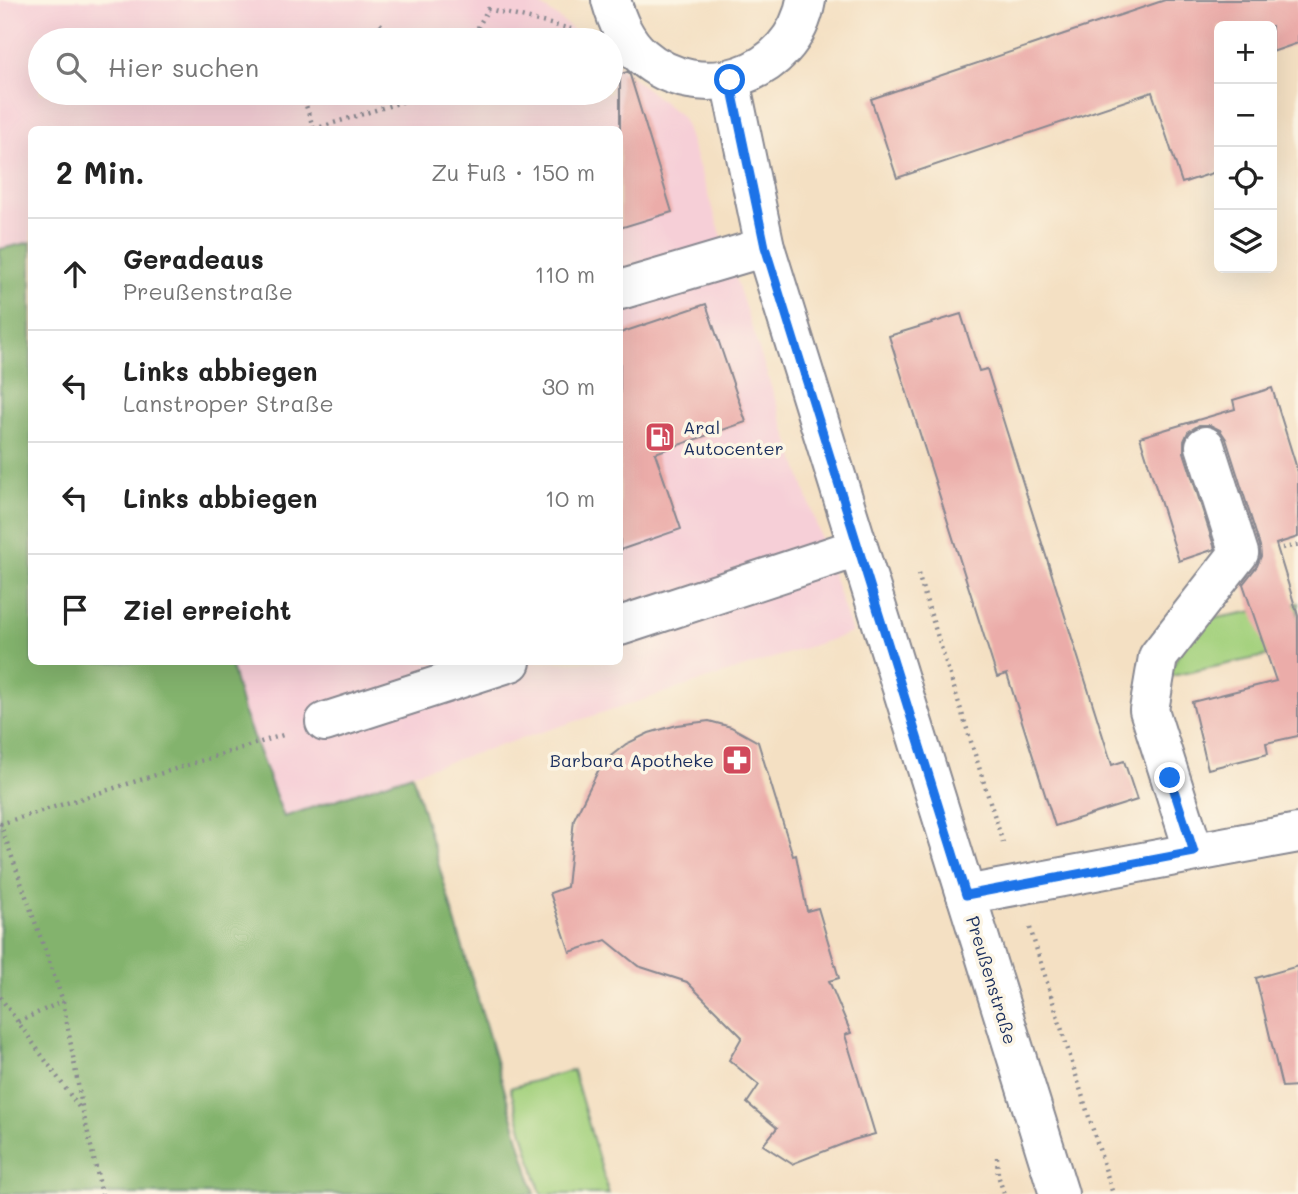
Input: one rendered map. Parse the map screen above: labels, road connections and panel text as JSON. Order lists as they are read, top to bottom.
{
  "streets": {
    "street": ["Preußenstraße"]
  },
  "places": {
    "fuel station": ["Aral Autocenter"],
    "pharmacy": ["Barbara Apotheke"]
  },
  "page": {
    "map_buttons": ["+", "−"],
    "search": "Hier suchen",
    "heading": ["2 Min.", "Zu Fuß · 150 m"],
    "list": [
      ["Geradeaus", "Preußenstraße", "110 m"],
      ["Links abbiegen", "Lanstroper Straße", "30 m"],
      ["Links abbiegen", "10 m"],
      "Ziel erreicht"
    ]
  }
}
